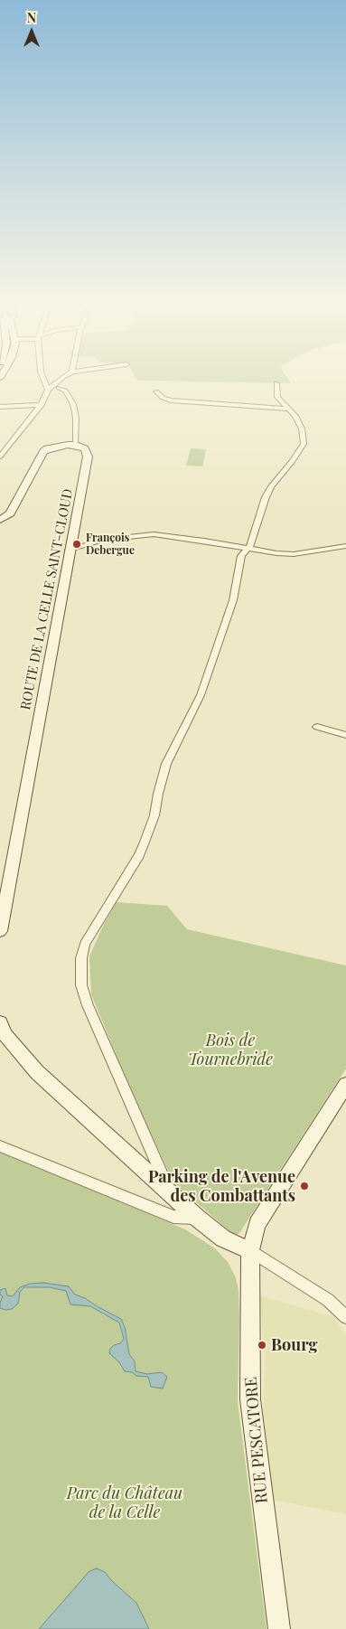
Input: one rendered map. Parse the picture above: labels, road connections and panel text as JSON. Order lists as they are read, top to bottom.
{
  "streets": {
    "street": ["ROUTE DE LA CELLE SAINT-CLOUD", "RUE PESCATORE"]
  },
  "parks": ["Bois de Tournebride", "Parc du Château de la Celle"],
  "places": ["François Debergue", "Parking de l'Avenue des Combattants", "Bourg"],
  "north": "top"
}
